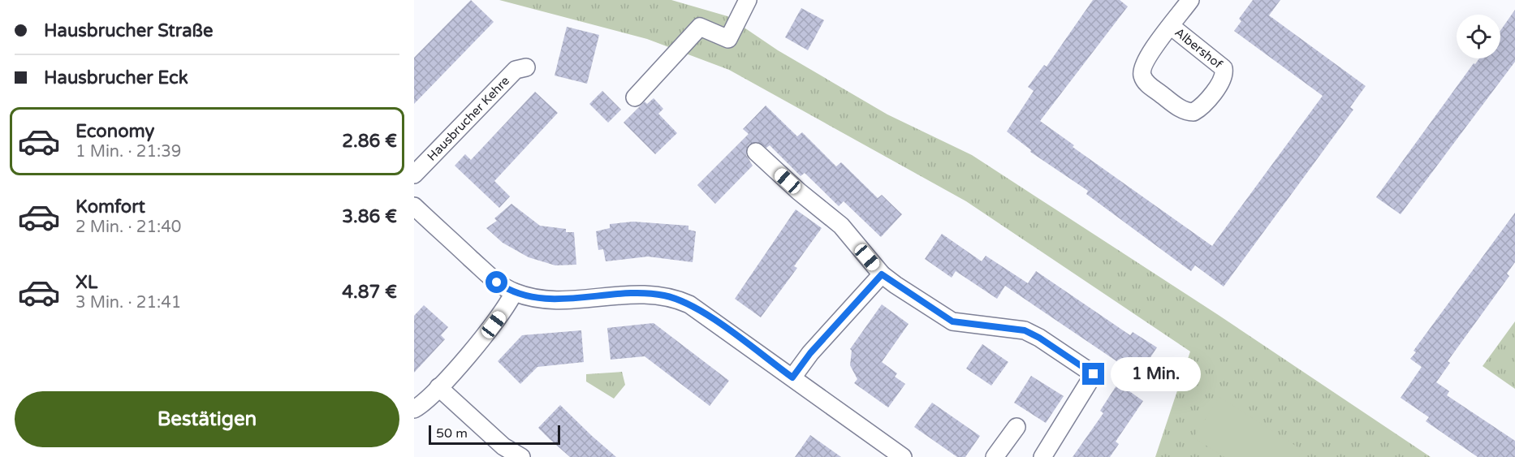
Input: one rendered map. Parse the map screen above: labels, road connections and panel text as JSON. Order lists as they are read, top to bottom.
{
  "streets": {
    "street": ["Albershof", "Hausbrucher Kehre"]
  },
  "scale_bar": "50 m",
  "page": {
    "banner": ["Hausbrucher Straße", "Hausbrucher Eck"],
    "list": [
      {
        "name": "Economy",
        "note": "1 Min. · 21:39",
        "value": "2.86 €"
      },
      {
        "name": "Komfort",
        "note": "2 Min. · 21:40",
        "value": "3.86 €"
      },
      {
        "name": "XL",
        "note": "3 Min. · 21:41",
        "value": "4.87 €"
      }
    ],
    "bubble": "1 Min.",
    "buttons": "Bestätigen",
    "scale": "50 m"
  }
}
